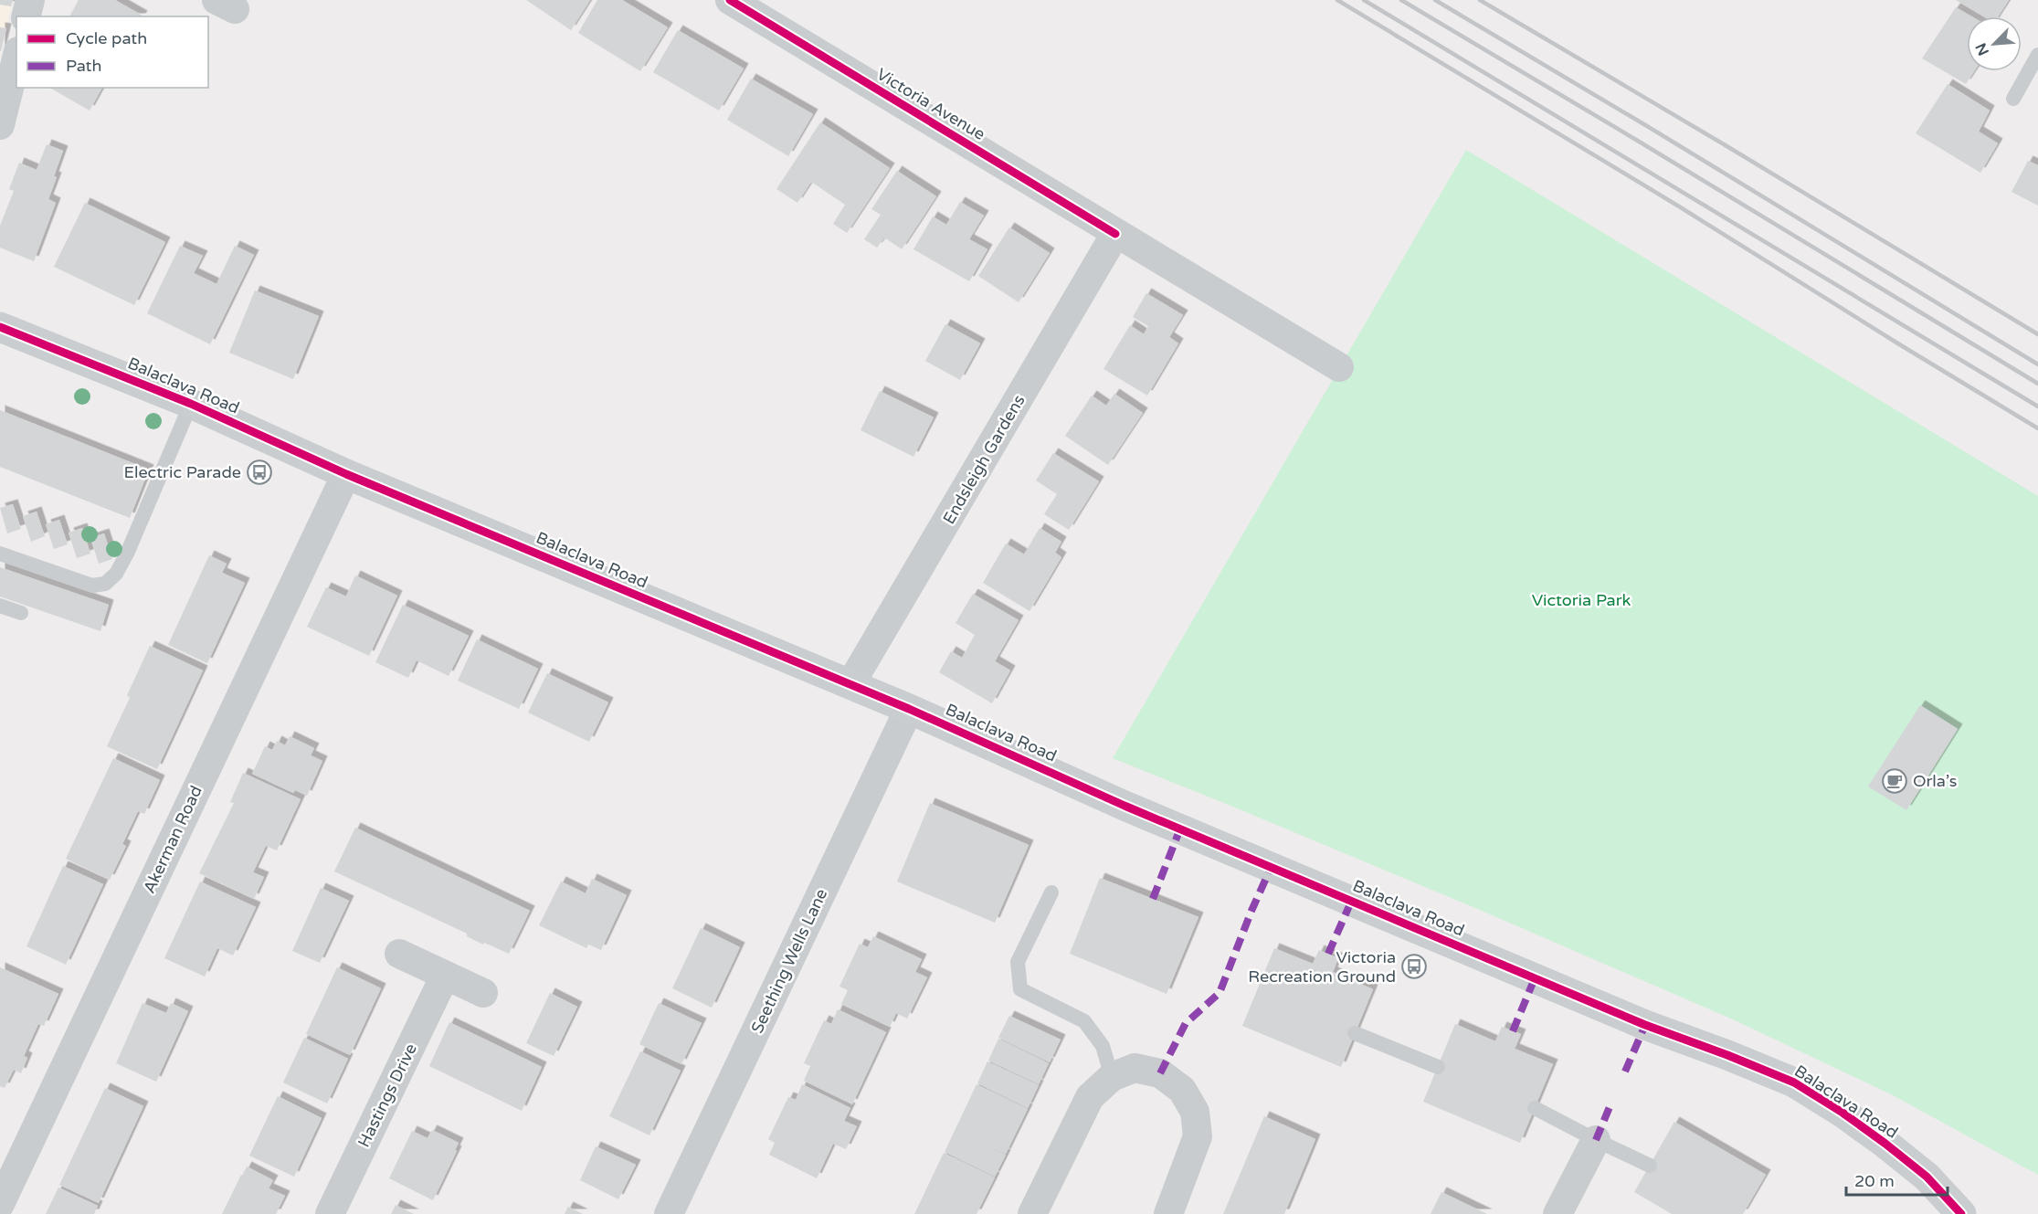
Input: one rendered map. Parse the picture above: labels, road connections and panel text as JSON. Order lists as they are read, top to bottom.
{
  "streets": {
    "street": [
      "Victoria Avenue",
      "Balaclava Road",
      "Endsleigh Gardens",
      "Akerman Road",
      "Seething Wells Lane",
      "Hastings Drive"
    ]
  },
  "crossings": [
    ["Victoria Avenue", "Endsleigh Gardens"],
    ["Balaclava Road", "Endsleigh Gardens"],
    ["Balaclava Road", "Akerman Road"],
    ["Balaclava Road", "Seething Wells Lane"]
  ],
  "parks": ["Victoria Park"],
  "places": {
    "bus stop": ["Electric Parade", "Victoria Recreation Ground"],
    "cafe": ["Orla’s"]
  },
  "legend": ["Cycle path", "Path"],
  "scale_bar": "20 m",
  "north": "bottom left"
}
